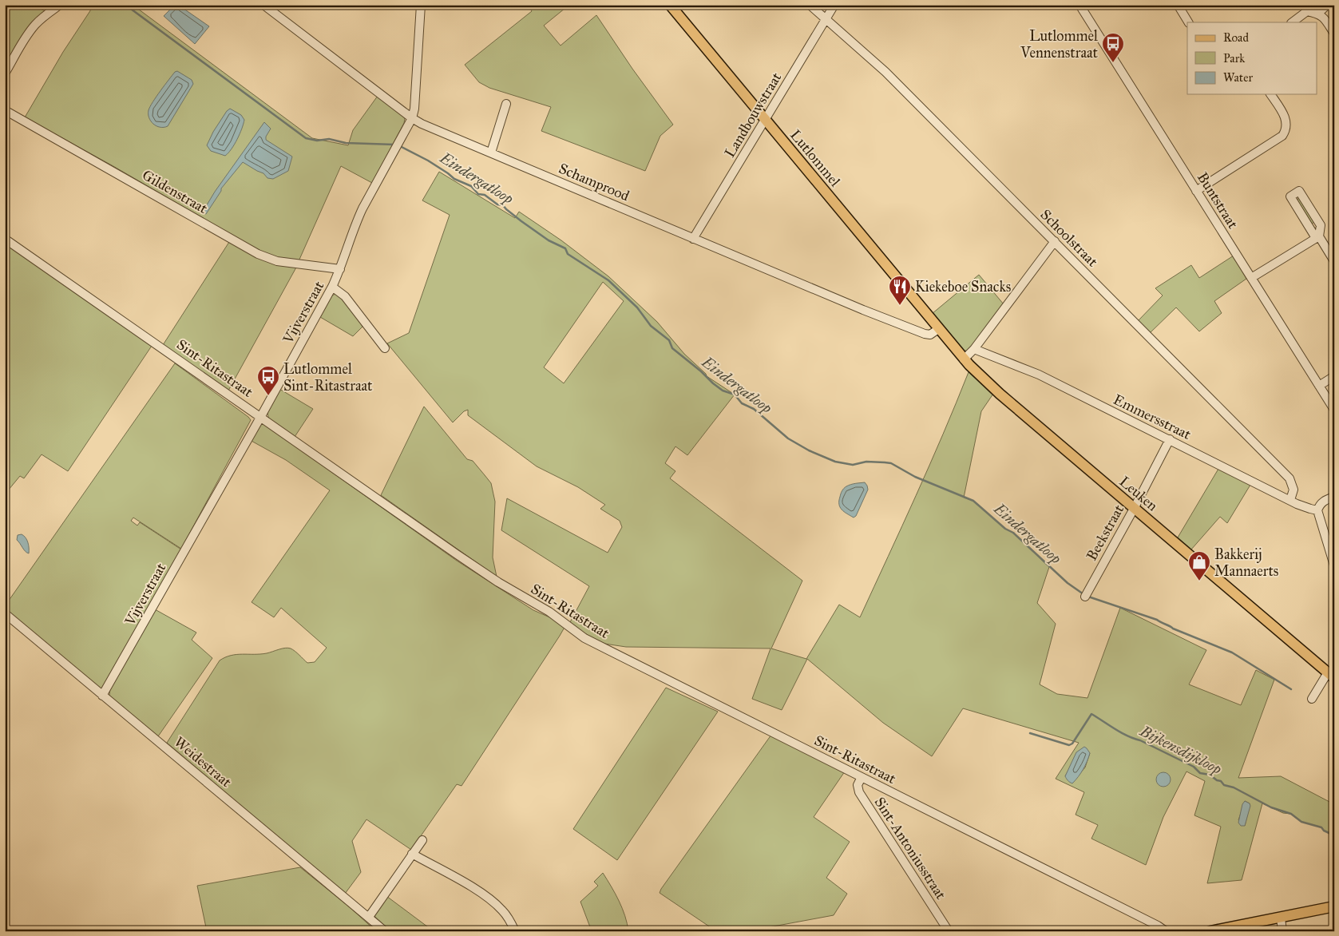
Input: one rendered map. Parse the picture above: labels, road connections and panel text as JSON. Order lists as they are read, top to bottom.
{
  "streets": {
    "main road": ["Lutlommel", "Leuken"],
    "street": [
      "Landbouwstraat",
      "Schamprood",
      "Gildenstraat",
      "Buntstraat",
      "Schoolstraat",
      "Vijverstraat",
      "Sint-Ritastraat",
      "Emmersstraat",
      "Beekstraat",
      "Weidestraat",
      "Sint-Antoniusstraat"
    ]
  },
  "crossings": [
    ["Landbouwstraat", "Lutlommel"],
    ["Landbouwstraat", "Schamprood"],
    ["Landbouwstraat", "Schoolstraat"],
    ["Lutlommel", "Schamprood"],
    ["Lutlommel", "Leuken"],
    ["Schamprood", "Vijverstraat"],
    ["Schamprood", "Leuken"],
    ["Gildenstraat", "Vijverstraat"],
    ["Schoolstraat", "Emmersstraat"],
    ["Vijverstraat", "Sint-Ritastraat"],
    ["Vijverstraat", "Weidestraat"],
    ["Sint-Ritastraat", "Sint-Antoniusstraat"],
    ["Emmersstraat", "Beekstraat"],
    ["Leuken", "Beekstraat"]
  ],
  "water": ["Eindergatloop", "Bijkensdijkloop"],
  "places": {
    "bus stop": ["Lutlommel Vennenstraat", "Lutlommel Sint-Ritastraat"],
    "restaurant": ["Kiekeboe Snacks"],
    "shop": ["Bakkerij Mannaerts"]
  },
  "legend": ["Road", "Park", "Water"]
}
